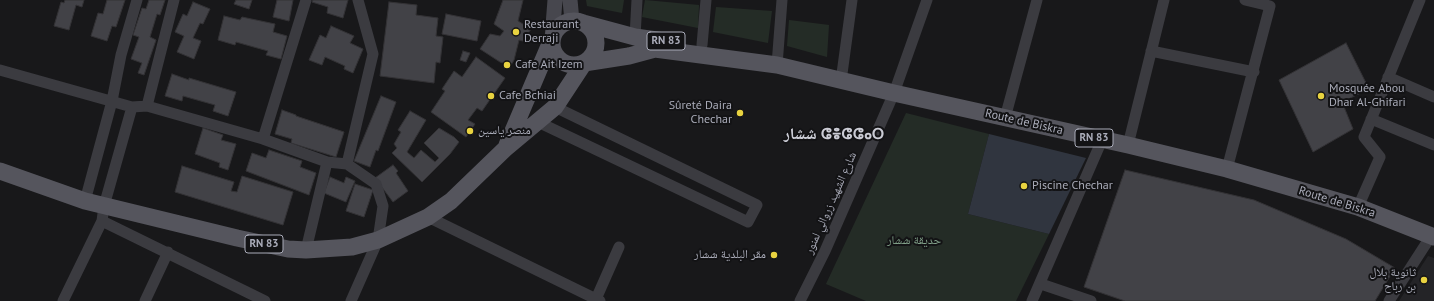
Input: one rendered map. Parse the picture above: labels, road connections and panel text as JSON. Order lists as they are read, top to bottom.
{
  "streets": {
    "main road": ["RN 83", "Route de Biskra"],
    "street": ["شارع الشهيد زروالي لمنور"]
  },
  "crossings": [
    ["RN 83", "Route de Biskra"],
    ["Route de Biskra", "شارع الشهيد زروالي لمنور"]
  ],
  "districts": ["ششار ⵛⴻⵛⵛⴰⵔ"],
  "parks": ["حديقة ششار"],
  "places": [
    "Restaurant Derraji",
    "Cafe Ait Izem",
    "Cafe Bchiai",
    "Mosquée Abou Dhar Al-Ghifari",
    "Sûreté Daira Chechar",
    "منصر ياسين",
    "Piscine Chechar",
    "مقر البلدية ششار",
    "ثانوية بلال بن رباح"
  ]
}
